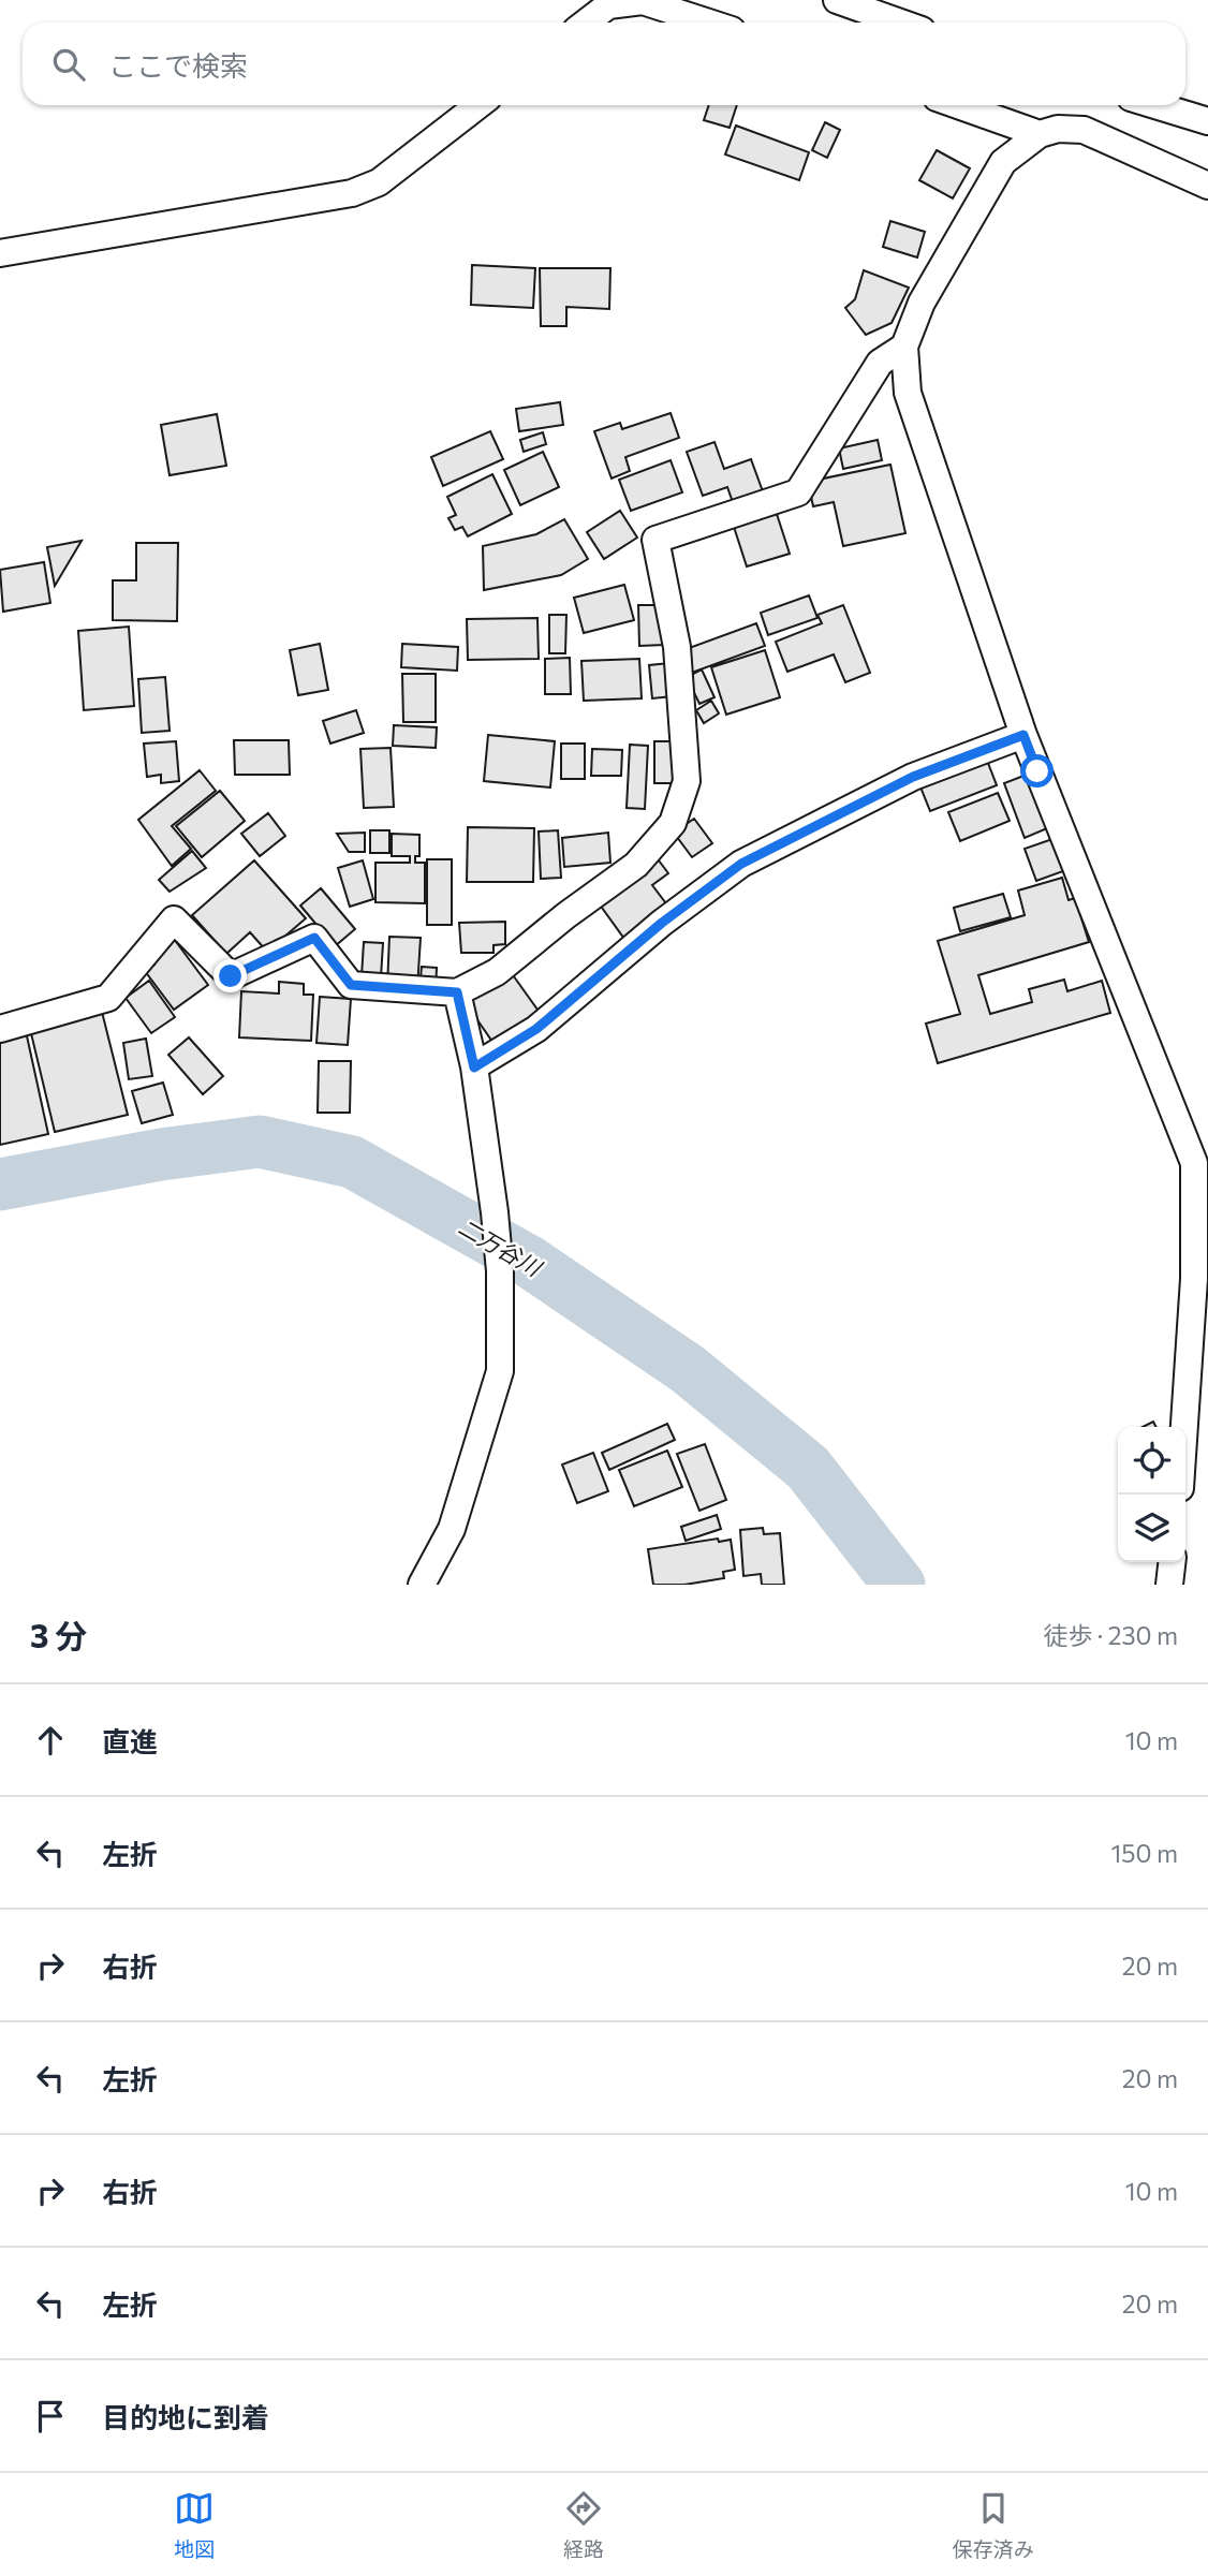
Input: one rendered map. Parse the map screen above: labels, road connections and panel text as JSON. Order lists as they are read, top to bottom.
{
  "water": ["二万谷川"],
  "page": {
    "search": "ここで検索",
    "heading": ["3 分", "徒歩 · 230 m"],
    "list": [
      ["直進", "10 m"],
      ["左折", "150 m"],
      ["右折", "20 m"],
      ["左折", "20 m"],
      ["右折", "10 m"],
      ["左折", "20 m"],
      "目的地に到着"
    ],
    "nav": ["地図", "経路", "保存済み"]
  }
}
